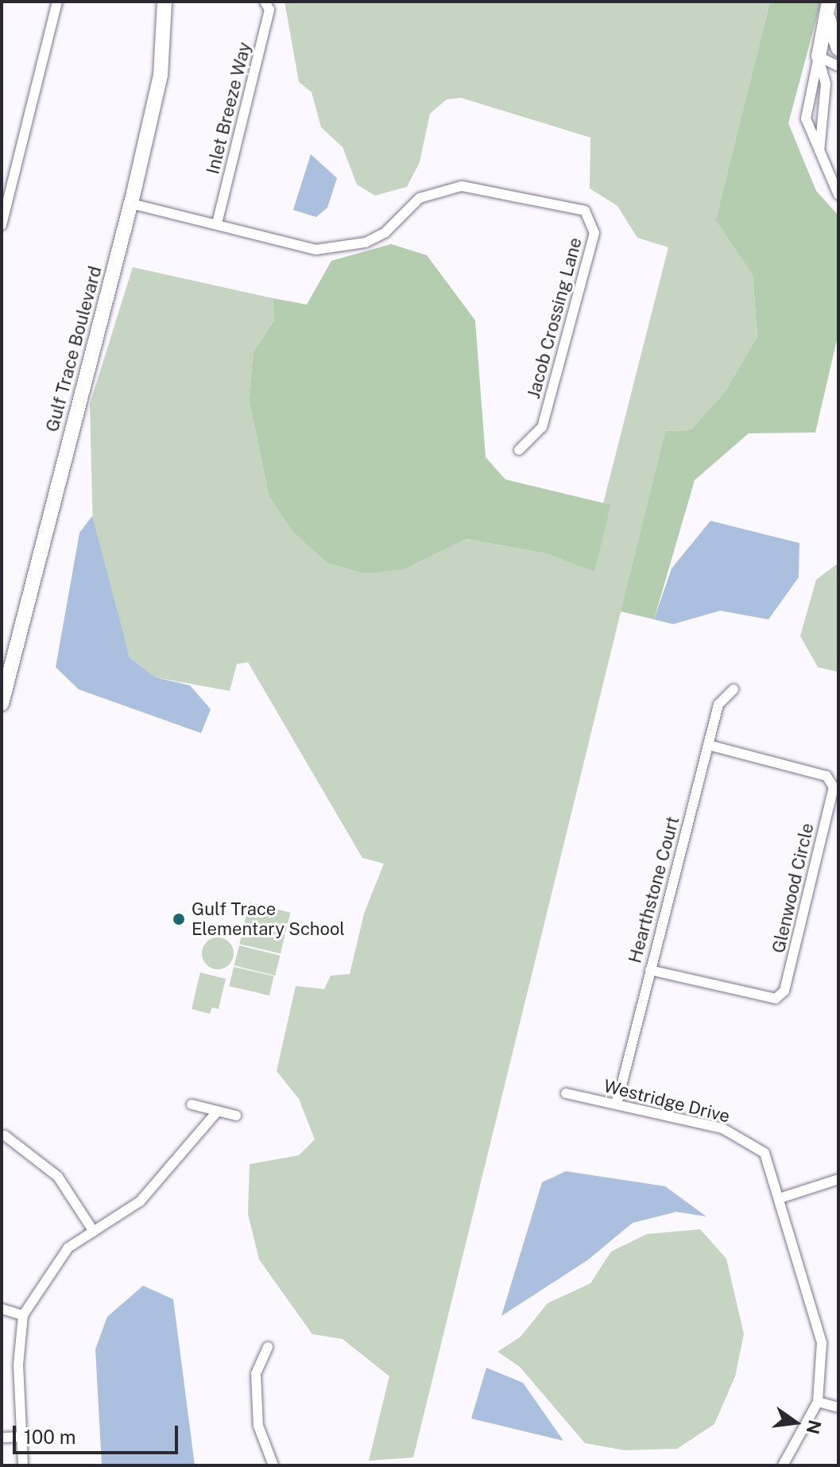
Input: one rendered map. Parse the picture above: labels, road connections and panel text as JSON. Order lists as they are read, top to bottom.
{
  "streets": {
    "street": [
      "Inlet Breeze Way",
      "Jacob Crossing Lane",
      "Gulf Trace Boulevard",
      "Glenwood Circle",
      "Hearthstone Court",
      "Westridge Drive"
    ]
  },
  "crossings": [
    ["Inlet Breeze Way", "Jacob Crossing Lane"],
    ["Jacob Crossing Lane", "Gulf Trace Boulevard"],
    ["Glenwood Circle", "Hearthstone Court"],
    ["Hearthstone Court", "Westridge Drive"]
  ],
  "places": ["Gulf Trace Elementary School"],
  "scale_bar": "100 m",
  "north": "right"
}
